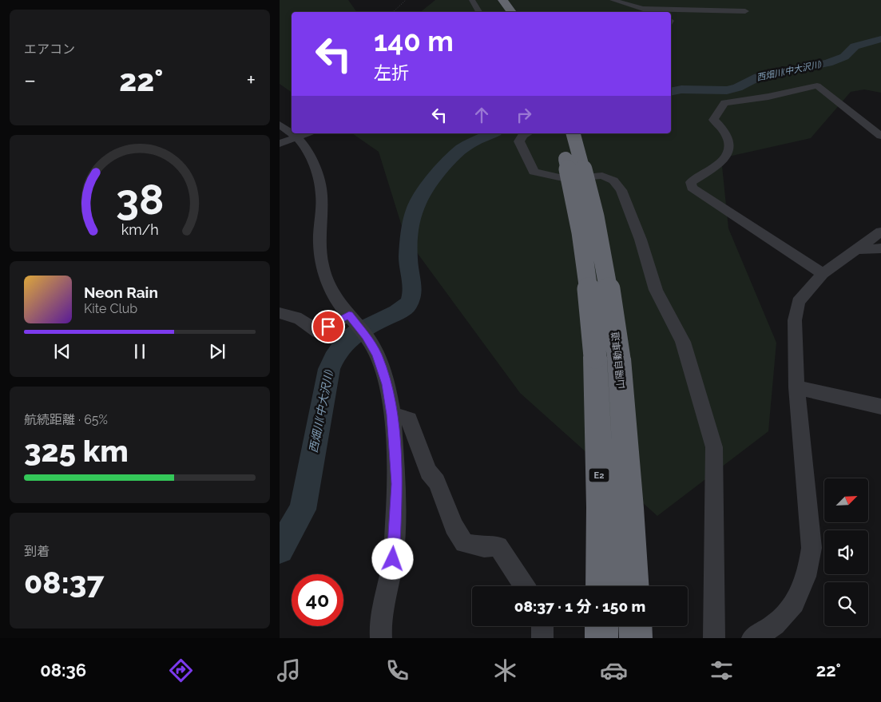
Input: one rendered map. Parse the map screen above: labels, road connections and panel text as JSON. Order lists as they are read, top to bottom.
{
  "streets": {
    "highway": ["山陽自動車道", "E2"]
  },
  "water": ["西畑川(中大沢川)"],
  "north": "top right",
  "page": {
    "tile": [
      "エアコン",
      ["航続距離 · 65%", "325 km"],
      ["到着", "08:37"]
    ],
    "turn": ["140 m", "左折"],
    "heat": ["−", "22°", "+"],
    "song": ["Neon Rain", "Kite Club"],
    "limit": "40",
    "trip": "08:37 · 1 分 · 150 m",
    "tabs": ["08:36", "22°"],
    "gauge": ["38", "km/h"]
  }
}
